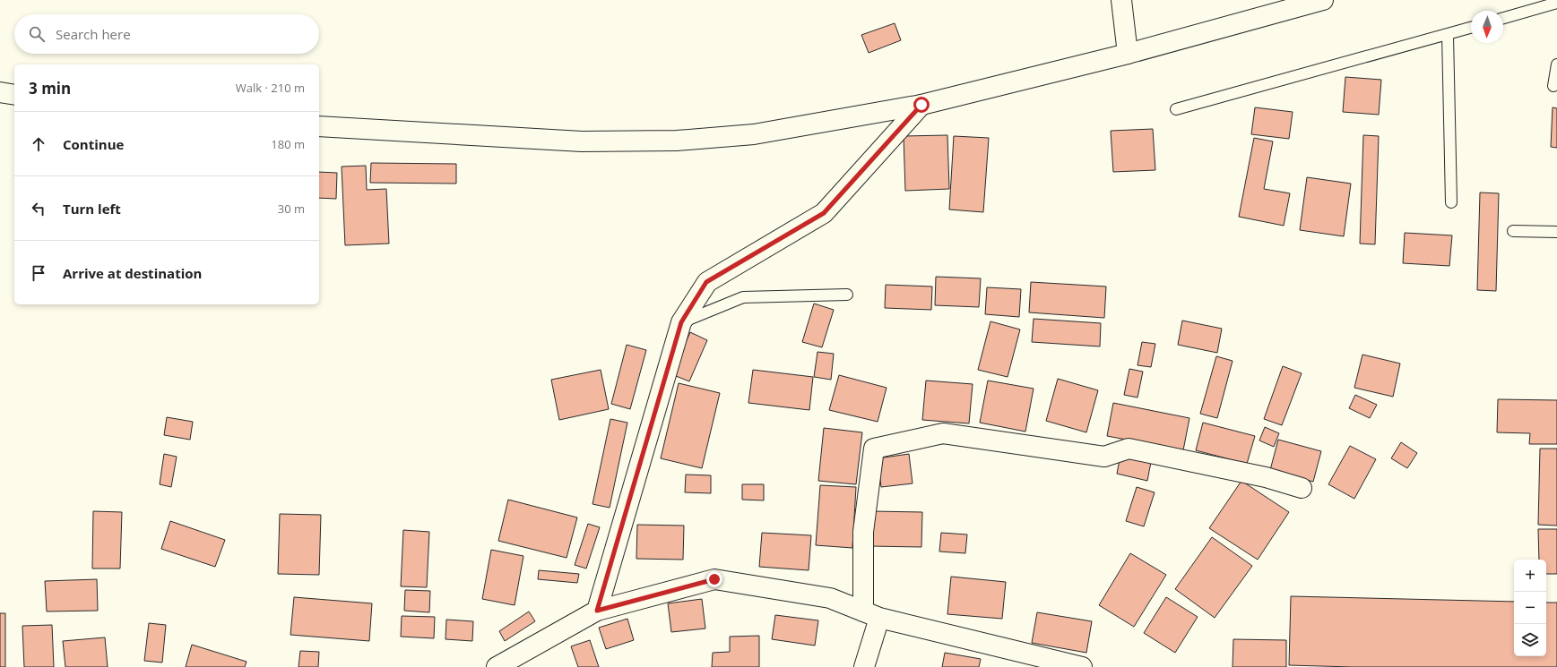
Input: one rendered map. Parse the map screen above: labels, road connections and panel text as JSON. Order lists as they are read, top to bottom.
{
  "north": "bottom",
  "page": {
    "search": "Search here",
    "heading": ["3 min", "Walk · 210 m"],
    "list": [
      ["Continue", "180 m"],
      ["Turn left", "30 m"],
      "Arrive at destination"
    ],
    "map_buttons": ["+", "−"]
  }
}
